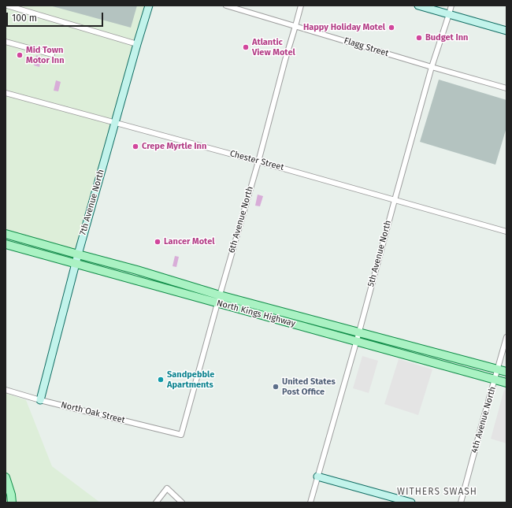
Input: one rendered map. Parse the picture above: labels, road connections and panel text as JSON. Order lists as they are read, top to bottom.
{
  "streets": {
    "main road": ["North Kings Highway"],
    "street": [
      "Flagg Street",
      "Chester Street",
      "7th Avenue North",
      "6th Avenue North",
      "5th Avenue North",
      "North Oak Street",
      "4th Avenue North"
    ]
  },
  "crossings": [
    ["Flagg Street", "6th Avenue North"],
    ["Flagg Street", "5th Avenue North"],
    ["Chester Street", "7th Avenue North"],
    ["Chester Street", "6th Avenue North"],
    ["Chester Street", "5th Avenue North"],
    ["7th Avenue North", "North Kings Highway"],
    ["7th Avenue North", "North Oak Street"],
    ["6th Avenue North", "North Kings Highway"],
    ["6th Avenue North", "North Oak Street"],
    ["5th Avenue North", "North Kings Highway"],
    ["North Kings Highway", "4th Avenue North"]
  ],
  "districts": ["WITHERS SWASH"],
  "places": [
    "Happy Holiday Motel",
    "Budget Inn",
    "Atlantic View Motel",
    "Mid Town Motor Inn",
    "Crepe Myrtle Inn",
    "Lancer Motel",
    "Sandpebble Apartments",
    "United States Post Office"
  ],
  "scale_bar": "100 m"
}
